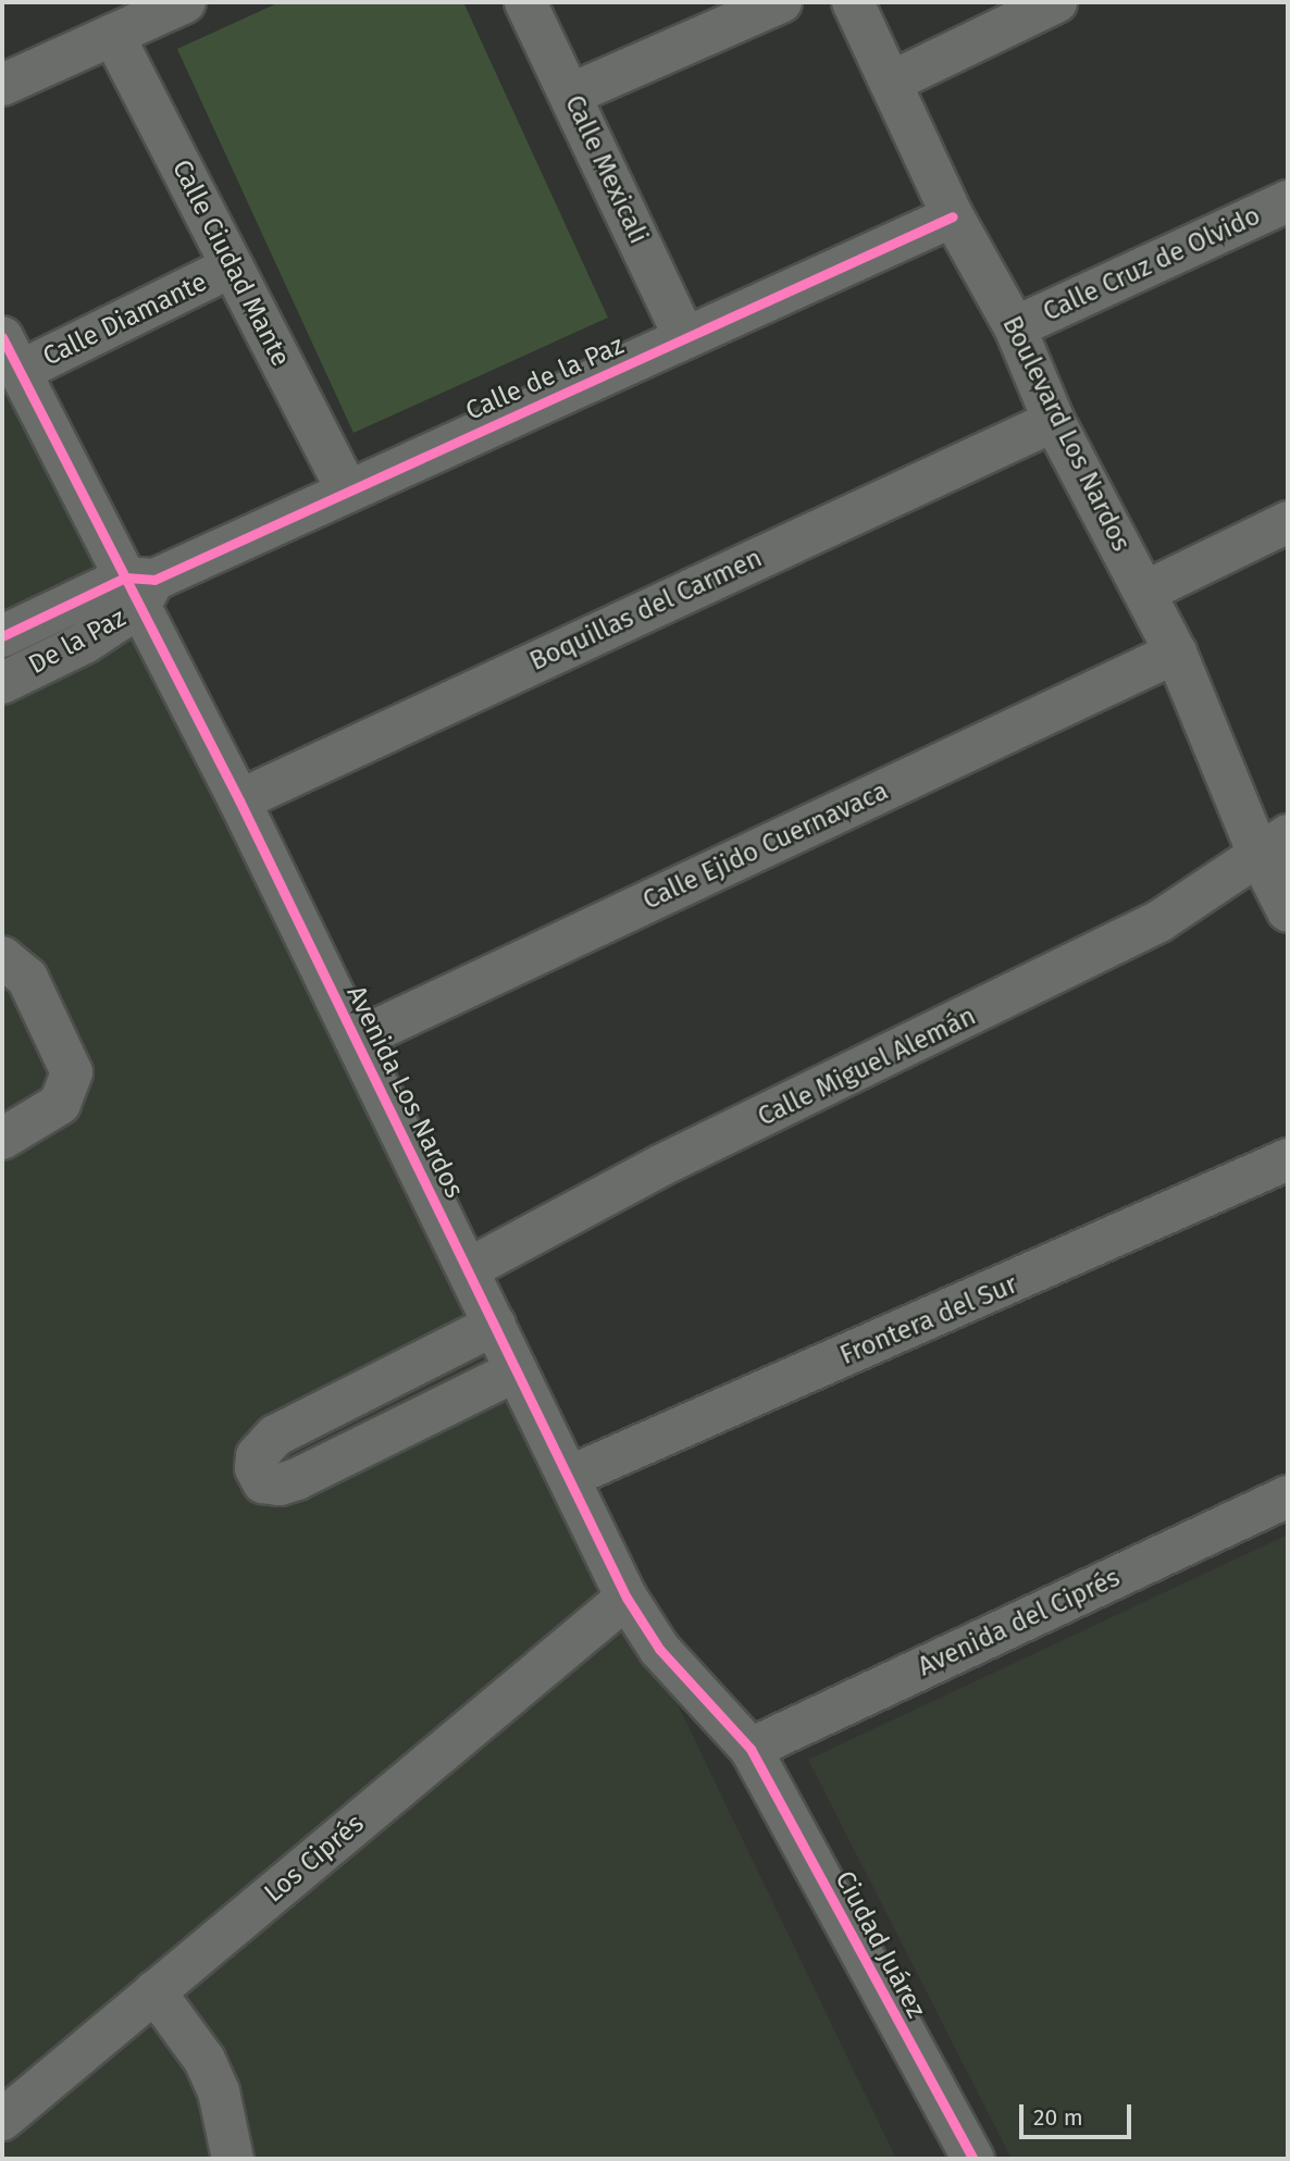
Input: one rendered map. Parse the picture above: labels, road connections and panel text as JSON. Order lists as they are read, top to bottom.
{
  "streets": {
    "street": [
      "Calle Mexicali",
      "Calle Ciudad Mante",
      "Calle Cruz de Olvido",
      "Calle Diamante",
      "Calle de la Paz",
      "Boulevard Los Nardos",
      "Boquillas del Carmen",
      "De la Paz",
      "Calle Ejido Cuernavaca",
      "Calle Miguel Alemán",
      "Avenida Los Nardos",
      "Frontera del Sur",
      "Avenida del Ciprés",
      "Los Ciprés",
      "Ciudad Juárez"
    ]
  },
  "crossings": [
    ["Calle Mexicali", "Calle de la Paz"],
    ["Calle Ciudad Mante", "Calle Diamante"],
    ["Calle Ciudad Mante", "Calle de la Paz"],
    ["Calle Cruz de Olvido", "Boulevard Los Nardos"],
    ["Calle Diamante", "Avenida Los Nardos"],
    ["Calle de la Paz", "Boulevard Los Nardos"],
    ["Calle de la Paz", "De la Paz"],
    ["Calle de la Paz", "Avenida Los Nardos"],
    ["Boulevard Los Nardos", "Boquillas del Carmen"],
    ["Boulevard Los Nardos", "Calle Ejido Cuernavaca"],
    ["Boulevard Los Nardos", "Calle Miguel Alemán"],
    ["Boquillas del Carmen", "Avenida Los Nardos"],
    ["De la Paz", "Avenida Los Nardos"],
    ["Calle Ejido Cuernavaca", "Avenida Los Nardos"],
    ["Calle Miguel Alemán", "Avenida Los Nardos"],
    ["Avenida Los Nardos", "Frontera del Sur"],
    ["Avenida Los Nardos", "Los Ciprés"],
    ["Avenida Los Nardos", "Ciudad Juárez"],
    ["Avenida del Ciprés", "Ciudad Juárez"],
    ["Los Ciprés", "Ciudad Juárez"]
  ],
  "scale_bar": "20 m"
}
